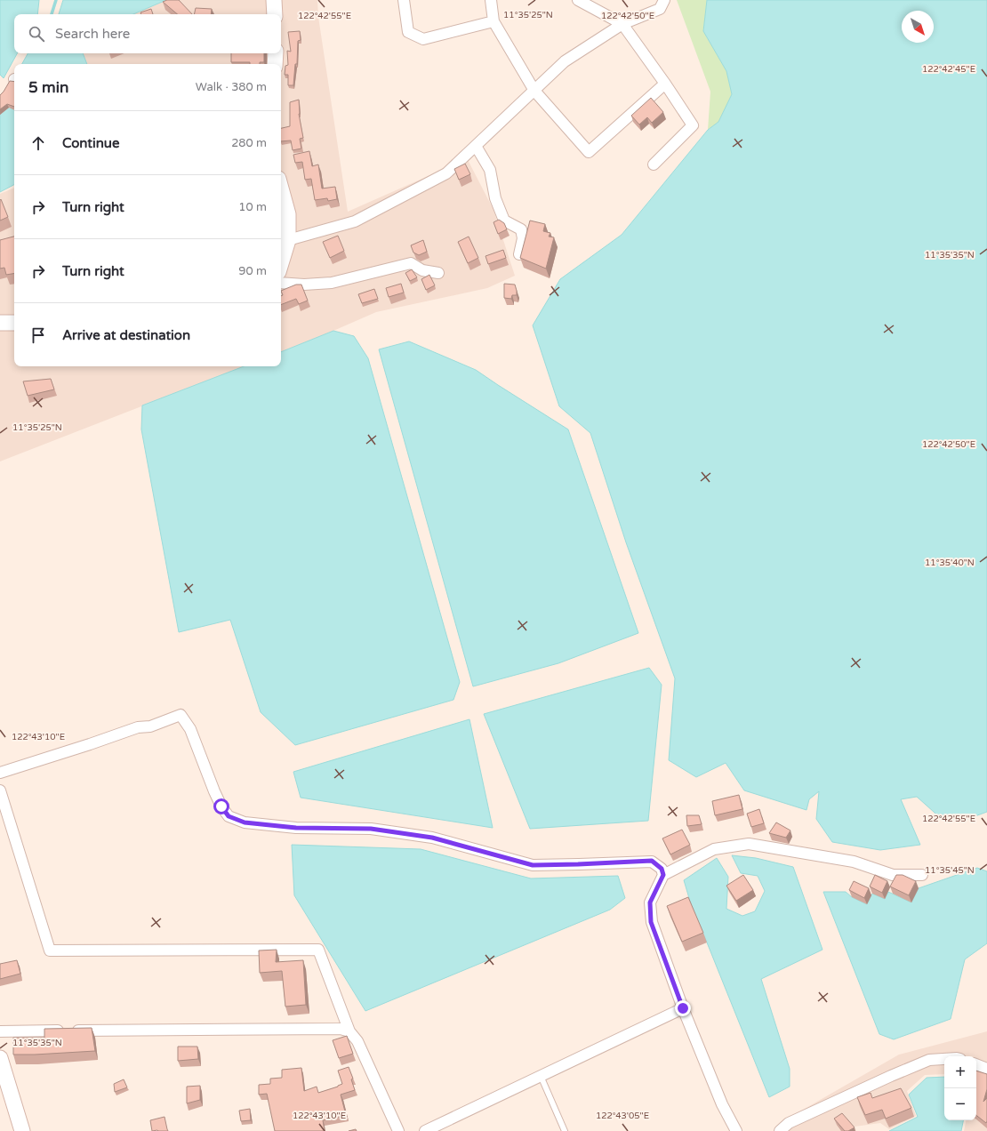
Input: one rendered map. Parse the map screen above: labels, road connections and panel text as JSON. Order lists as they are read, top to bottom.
{
  "north": "bottom right",
  "page": {
    "search": "Search here",
    "heading": ["5 min", "Walk · 380 m"],
    "list": [
      ["Continue", "280 m"],
      ["Turn right", "10 m"],
      ["Turn right", "90 m"],
      "Arrive at destination"
    ],
    "map_buttons": ["+", "−"]
  },
  "coordinates": [
    "11°35'25\"N",
    "122°42'55\"E",
    "122°42'50\"E",
    "122°42'45\"E",
    "11°35'35\"N",
    "11°35'40\"N",
    "122°43'10\"E",
    "11°35'45\"N",
    "122°43'05\"E"
  ]
}
